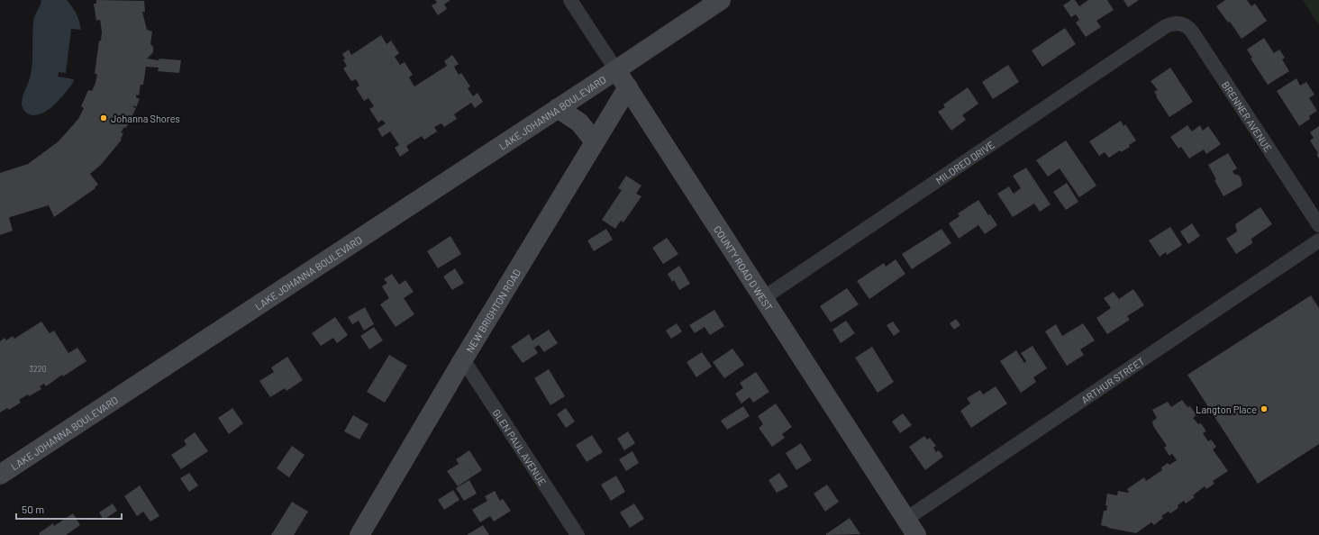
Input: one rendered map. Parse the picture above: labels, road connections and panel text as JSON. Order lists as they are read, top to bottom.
{
  "streets": {
    "street": [
      "LAKE JOHANNA BOULEVARD",
      "BRENNER AVENUE",
      "MILDRED DRIVE",
      "COUNTY ROAD D WEST",
      "NEW BRIGHTON ROAD",
      "ARTHUR STREET",
      "GLEN PAUL AVENUE"
    ]
  },
  "crossings": [
    ["LAKE JOHANNA BOULEVARD", "COUNTY ROAD D WEST"],
    ["BRENNER AVENUE", "MILDRED DRIVE"],
    ["MILDRED DRIVE", "COUNTY ROAD D WEST"],
    ["COUNTY ROAD D WEST", "NEW BRIGHTON ROAD"],
    ["COUNTY ROAD D WEST", "ARTHUR STREET"],
    ["NEW BRIGHTON ROAD", "GLEN PAUL AVENUE"]
  ],
  "places": ["Johanna Shores", "Langton Place"],
  "house_numbers": ["3220"],
  "scale_bar": "50 m"
}
